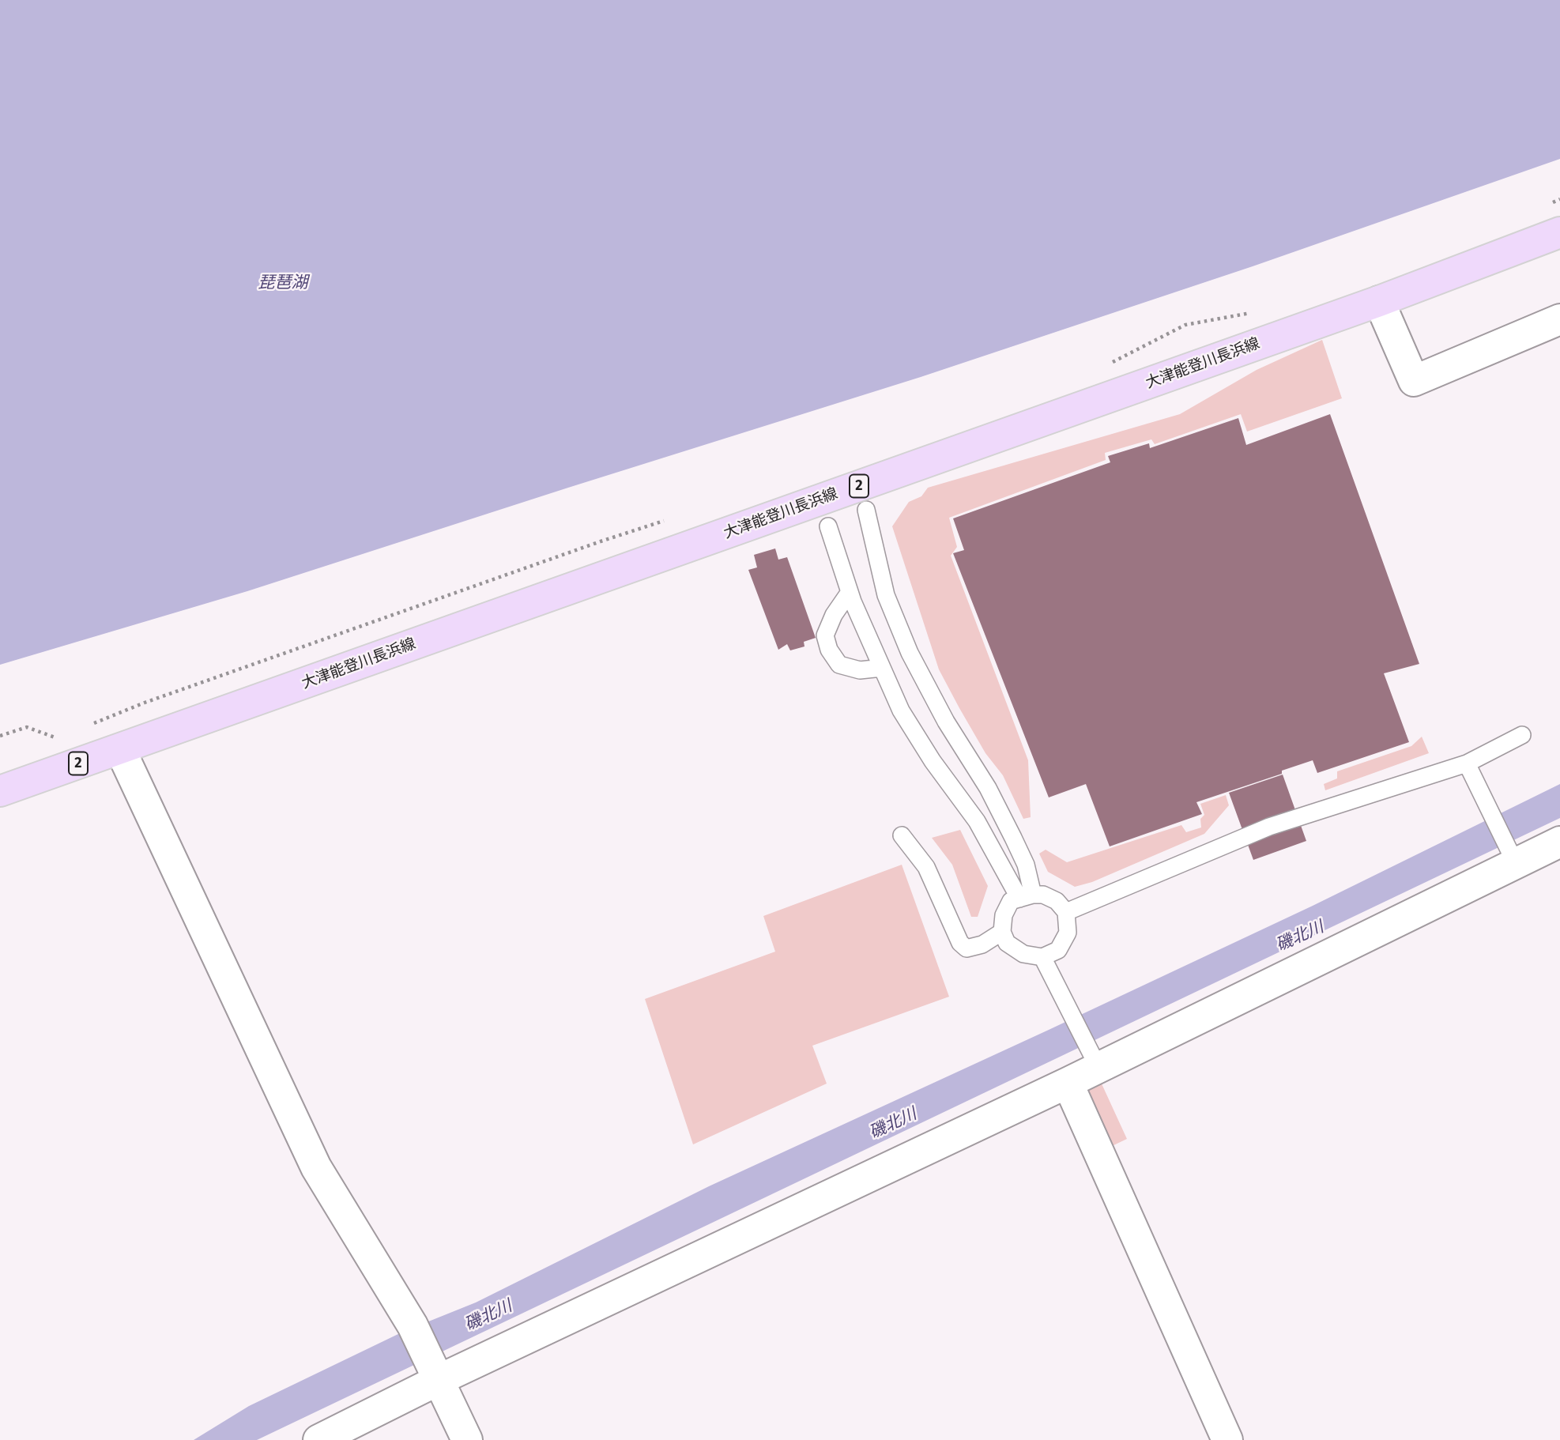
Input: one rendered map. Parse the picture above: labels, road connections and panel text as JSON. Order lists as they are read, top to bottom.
{
  "streets": {
    "main road": ["大津能登川長浜線", "2"]
  },
  "water": ["琵琶湖", "磯北川"]
}
